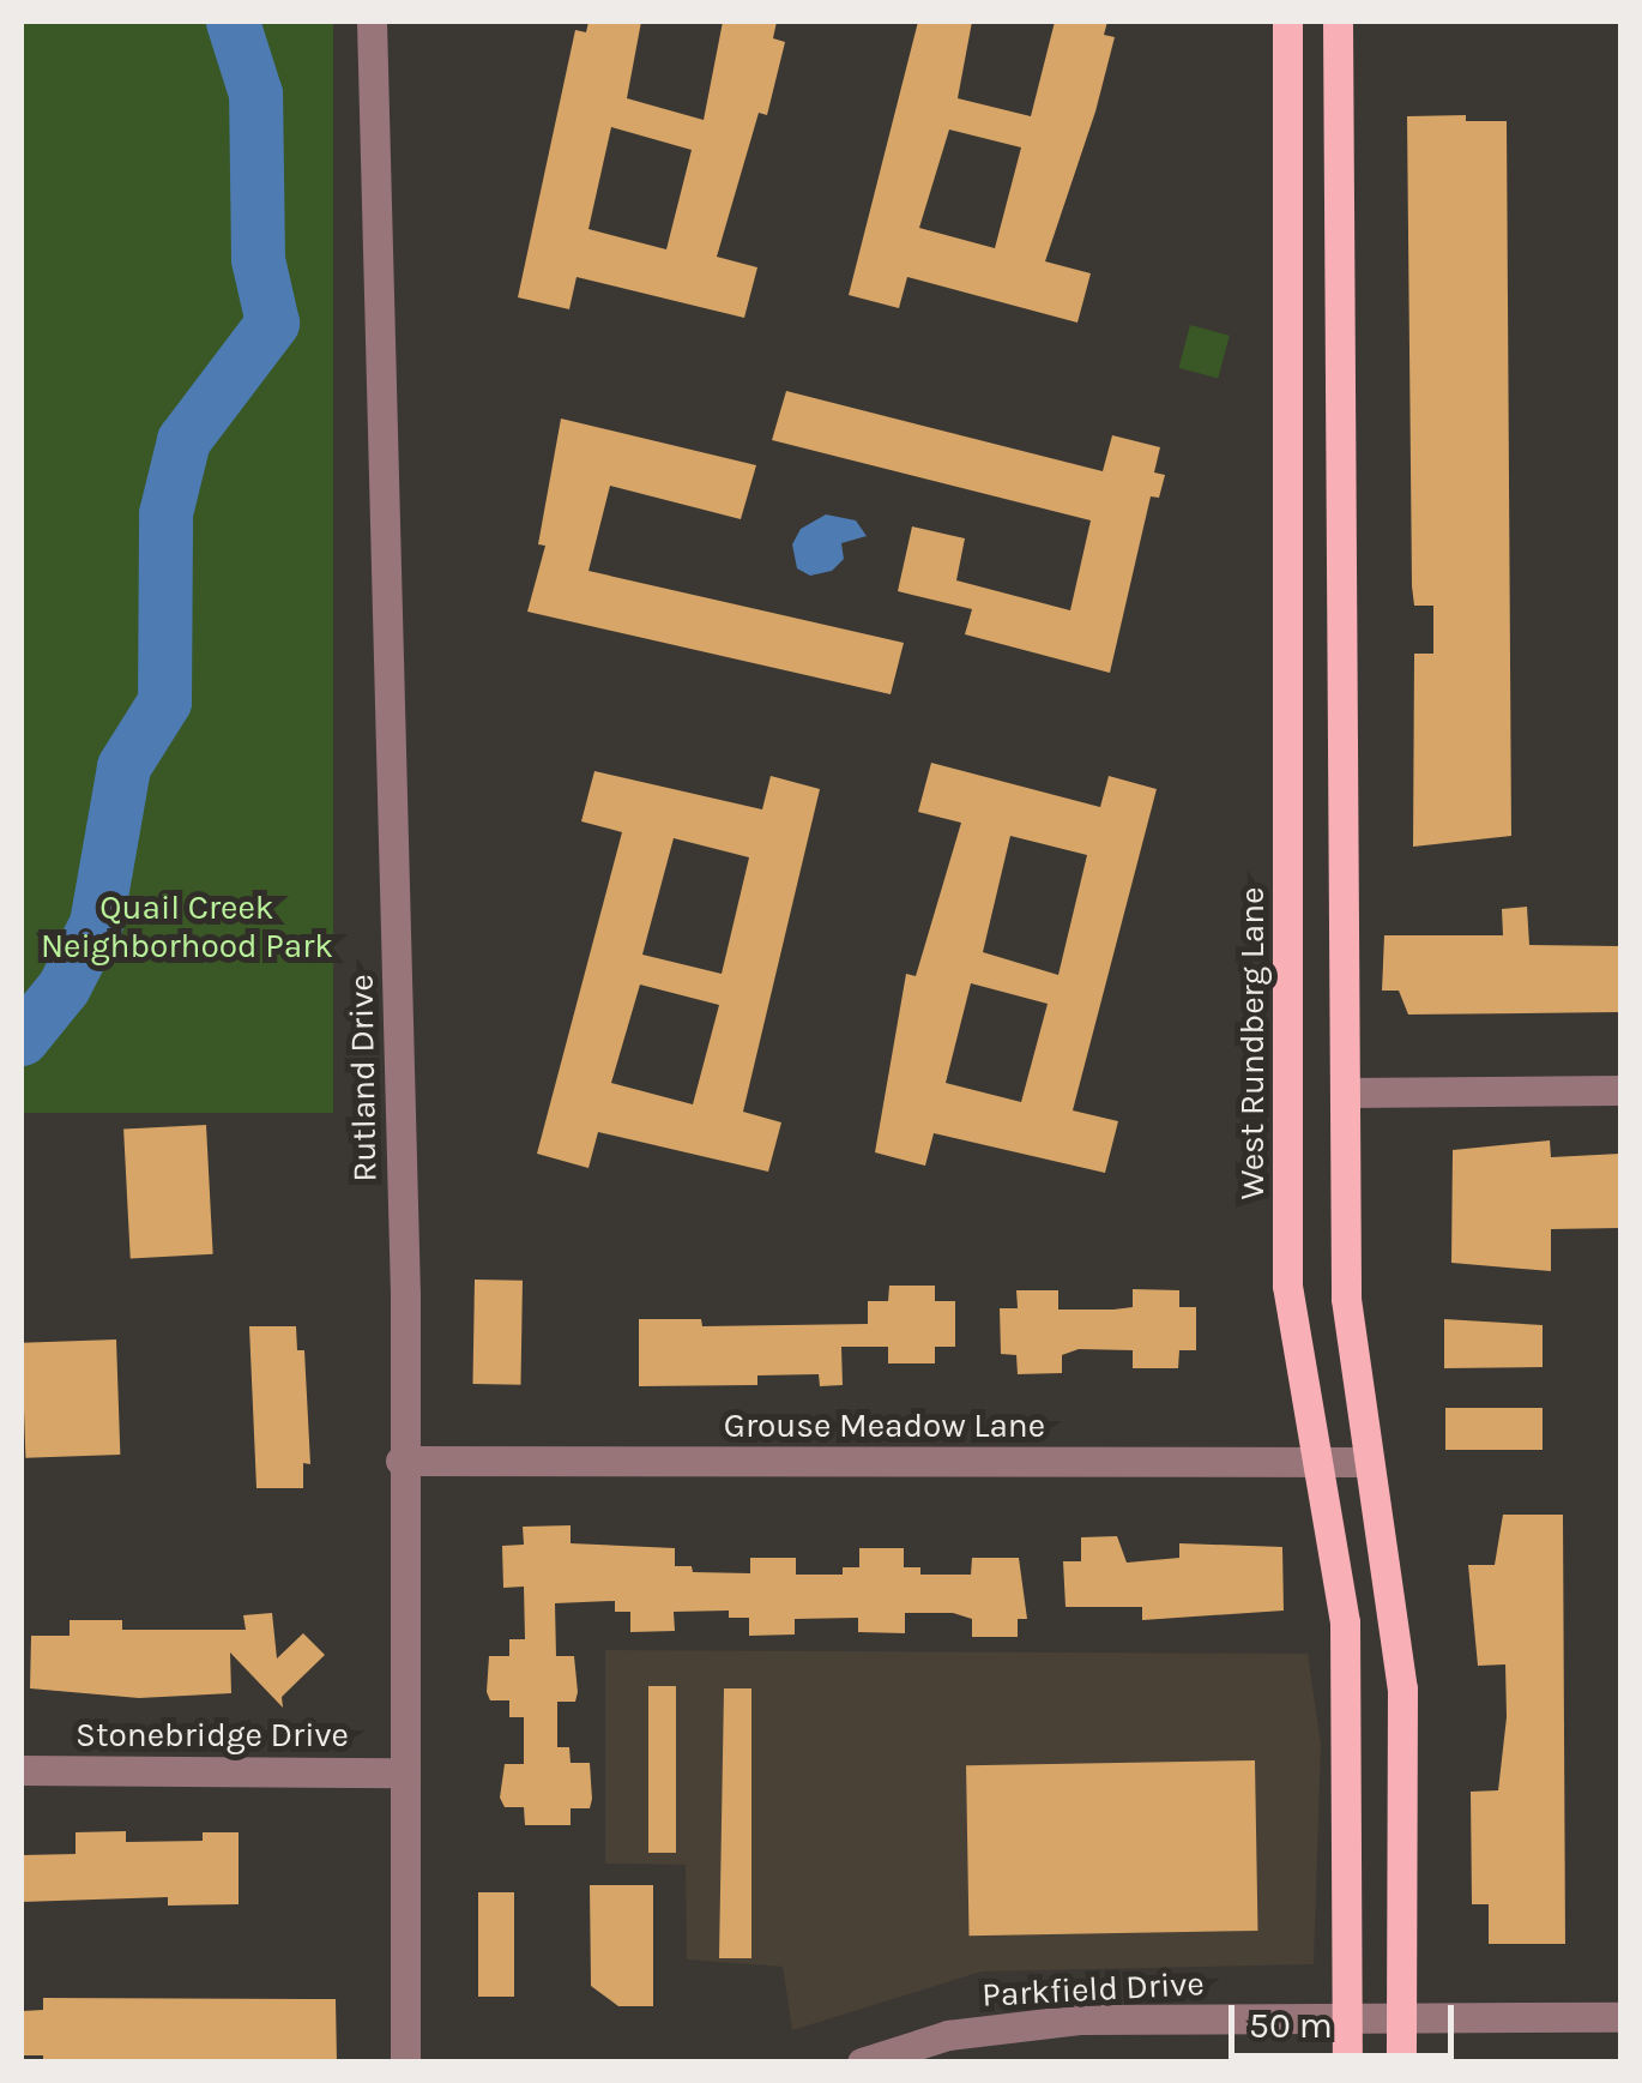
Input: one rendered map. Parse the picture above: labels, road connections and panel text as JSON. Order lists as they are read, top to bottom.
{
  "streets": {
    "main road": ["West Rundberg Lane"],
    "street": [
      "Rutland Drive",
      "Grouse Meadow Lane",
      "Stonebridge Drive",
      "Parkfield Drive"
    ]
  },
  "crossings": [
    ["West Rundberg Lane", "Grouse Meadow Lane"],
    ["West Rundberg Lane", "Parkfield Drive"],
    ["Rutland Drive", "Grouse Meadow Lane"],
    ["Rutland Drive", "Stonebridge Drive"]
  ],
  "parks": ["Quail Creek Neighborhood Park"],
  "scale_bar": "50 m"
}
